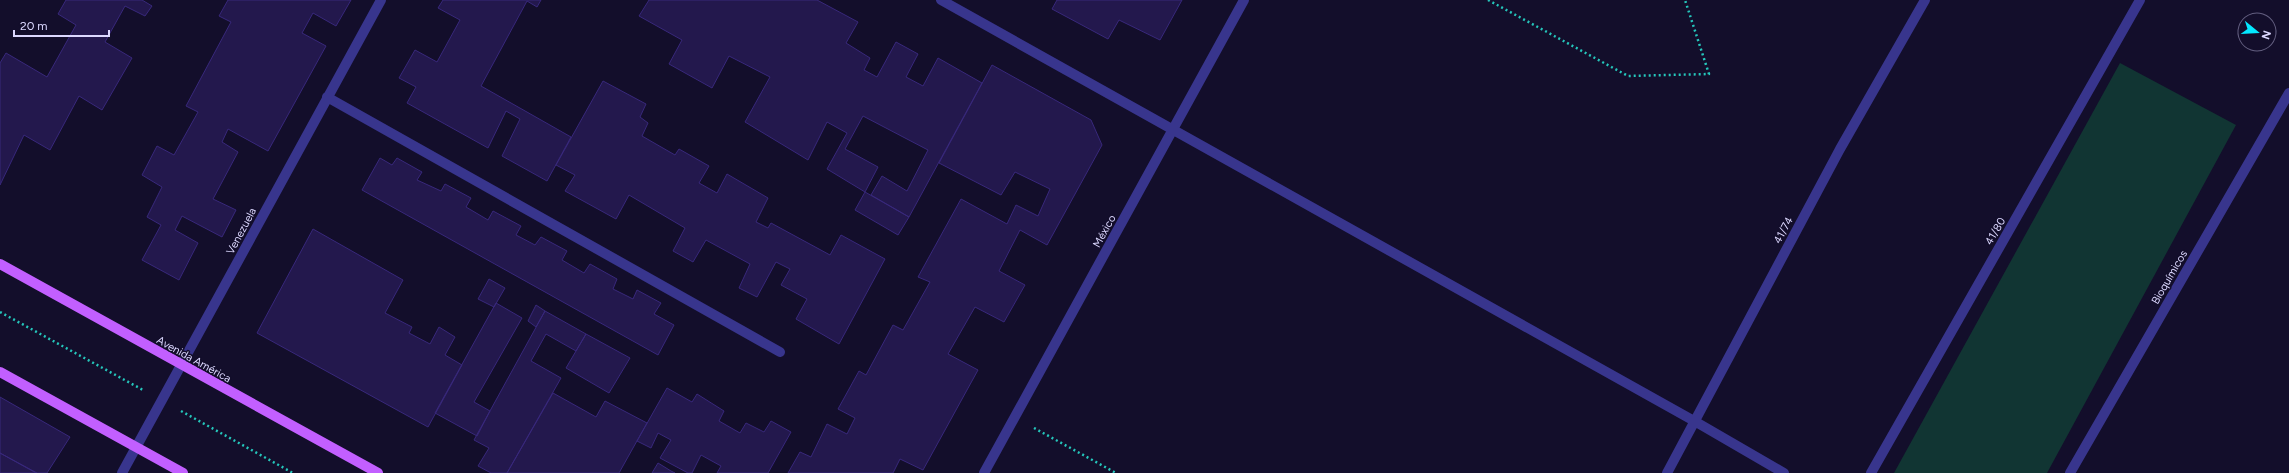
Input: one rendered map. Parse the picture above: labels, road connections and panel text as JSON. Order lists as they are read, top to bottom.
{
  "streets": {
    "main road": ["Avenida América"],
    "street": [
      "41/74",
      "Venezuela",
      "México",
      "41/80",
      "Bioquímicos"
    ]
  },
  "crossings": [
    ["Venezuela", "Avenida América"]
  ],
  "scale_bar": "20 m",
  "north": "right"
}
